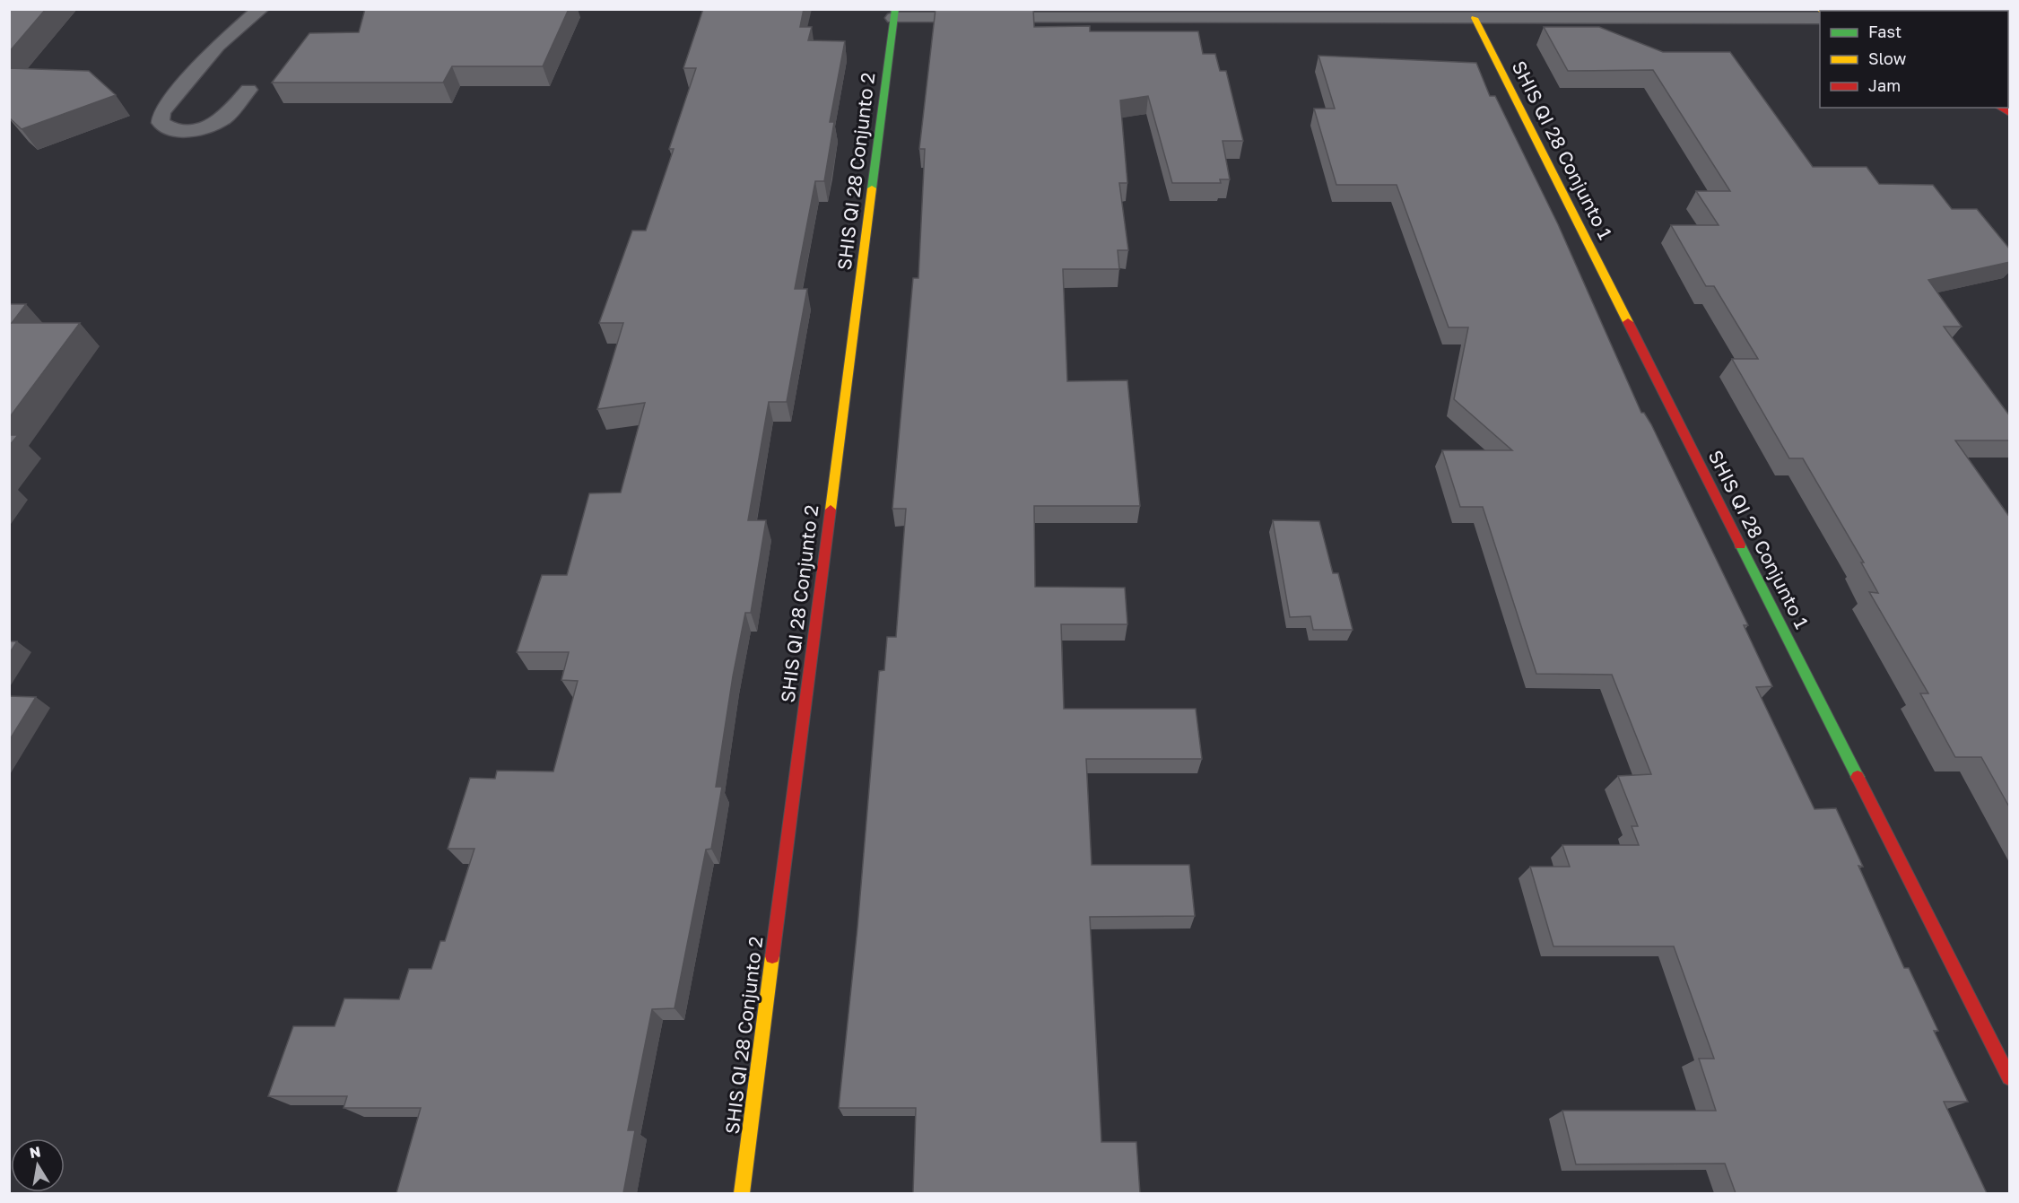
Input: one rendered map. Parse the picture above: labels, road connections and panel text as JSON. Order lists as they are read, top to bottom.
{
  "streets": {
    "street": ["SHIS QI 28 Conjunto 1", "SHIS QI 28 Conjunto 2"]
  },
  "legend": ["Fast", "Slow", "Jam"],
  "north": "top"
}
